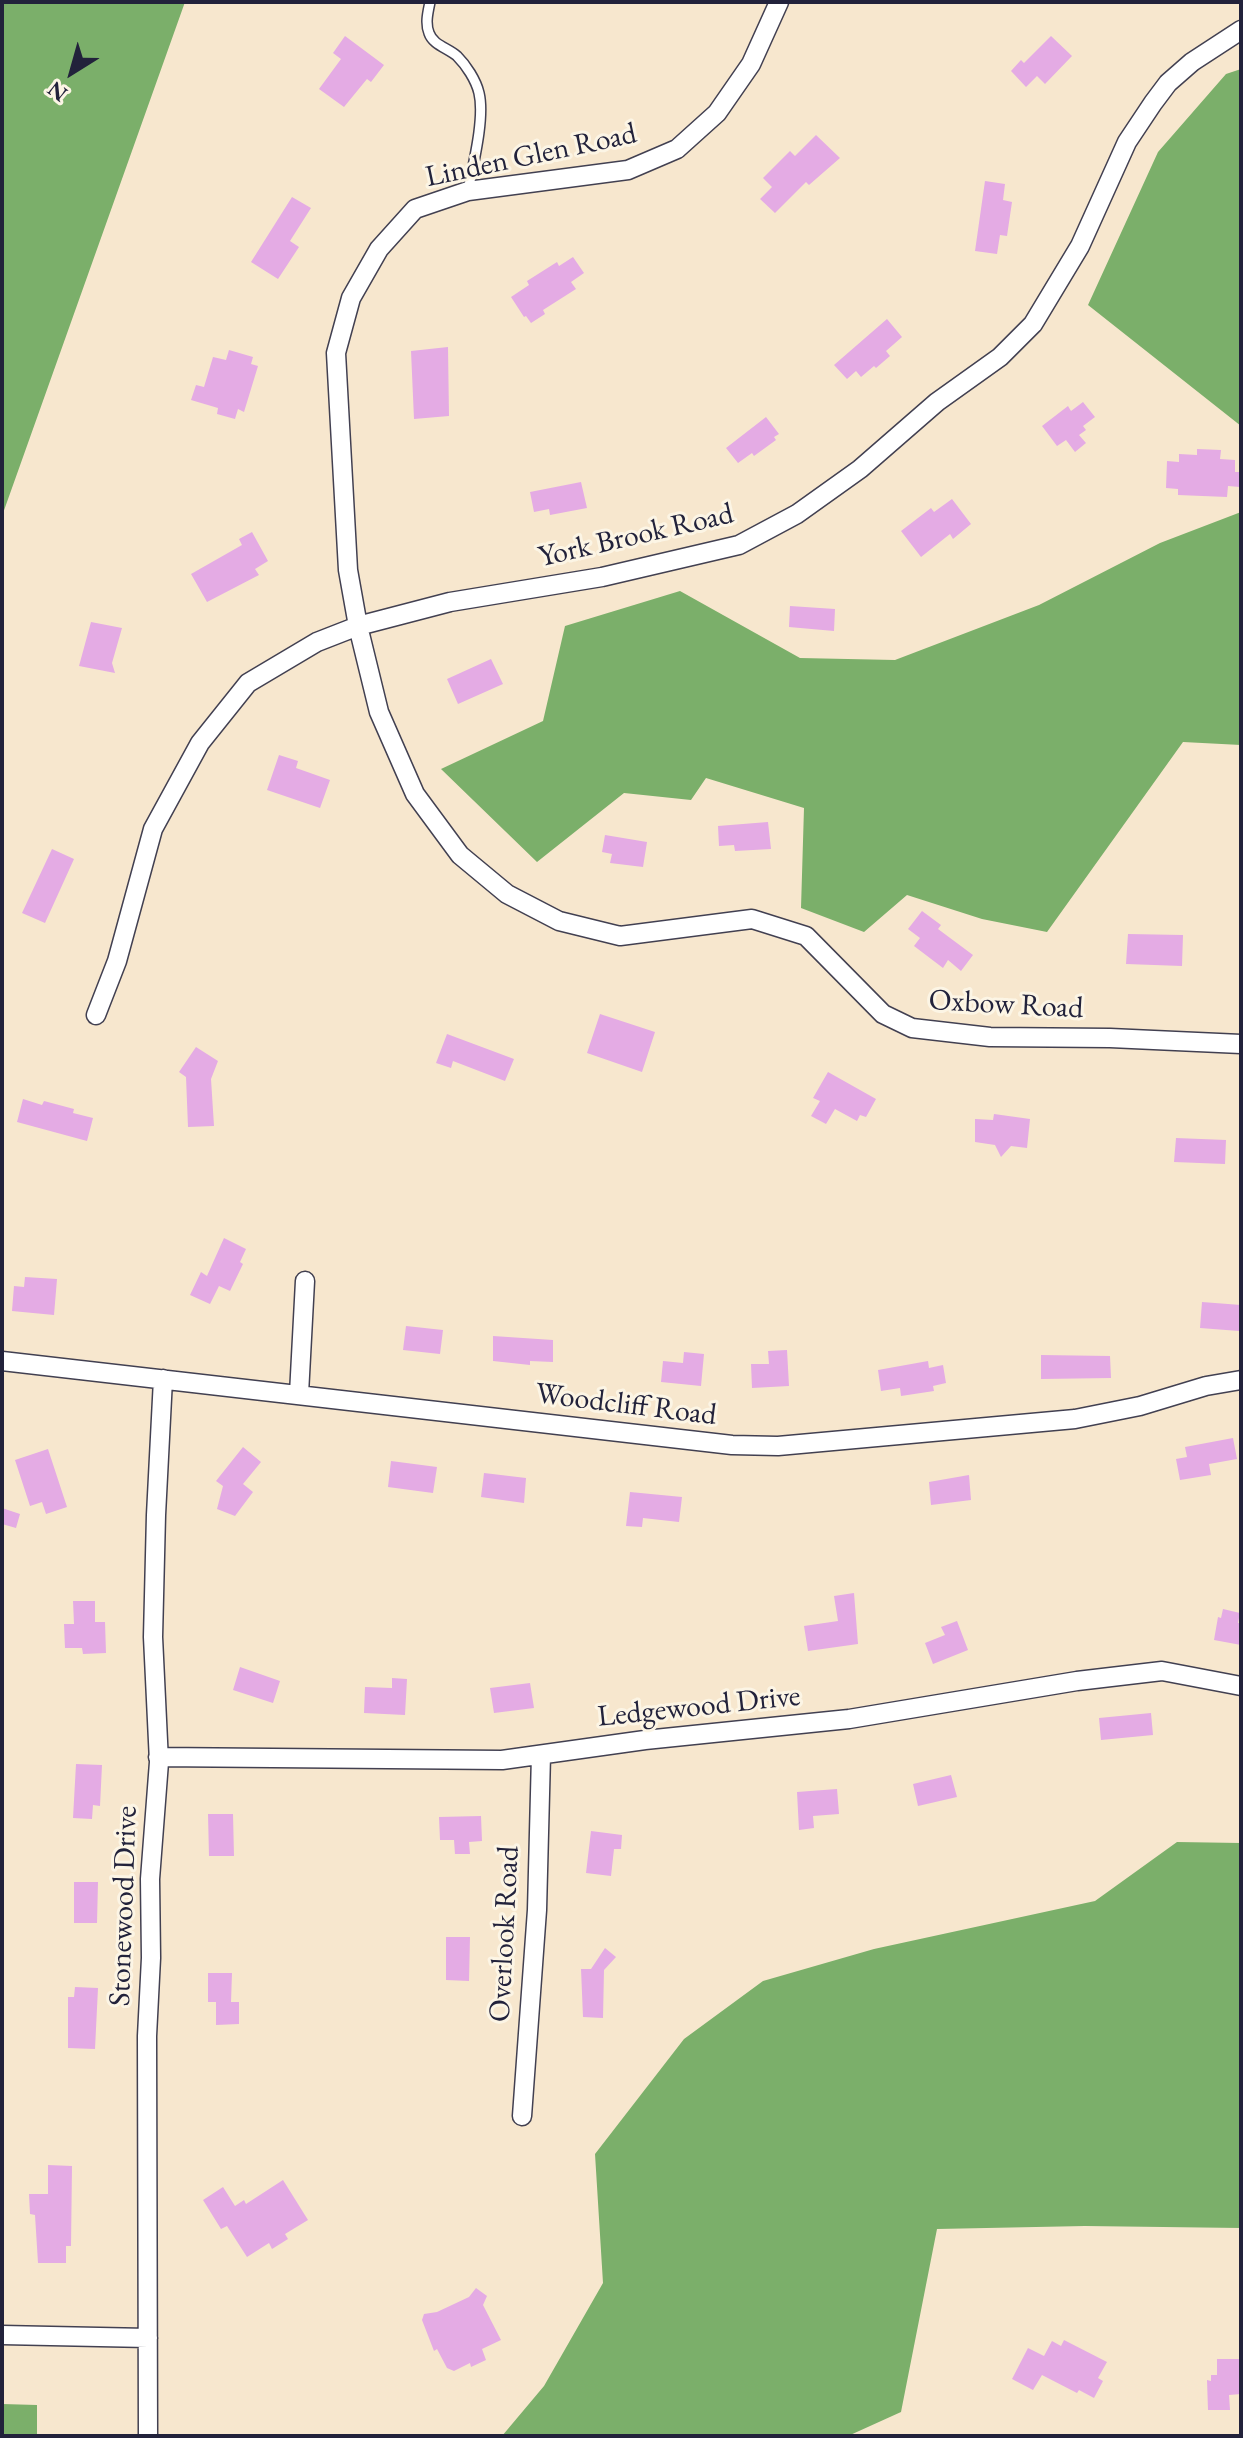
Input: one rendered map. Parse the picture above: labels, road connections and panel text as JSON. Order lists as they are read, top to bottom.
{
  "streets": {
    "street": [
      "Linden Glen Road",
      "York Brook Road",
      "Oxbow Road",
      "Woodcliff Road",
      "Ledgewood Drive",
      "Stonewood Drive",
      "Overlook Road"
    ]
  },
  "crossings": [
    ["Linden Glen Road", "York Brook Road"],
    ["Linden Glen Road", "Oxbow Road"],
    ["York Brook Road", "Oxbow Road"],
    ["Woodcliff Road", "Stonewood Drive"],
    ["Ledgewood Drive", "Stonewood Drive"],
    ["Ledgewood Drive", "Overlook Road"]
  ],
  "north": "bottom left"
}
